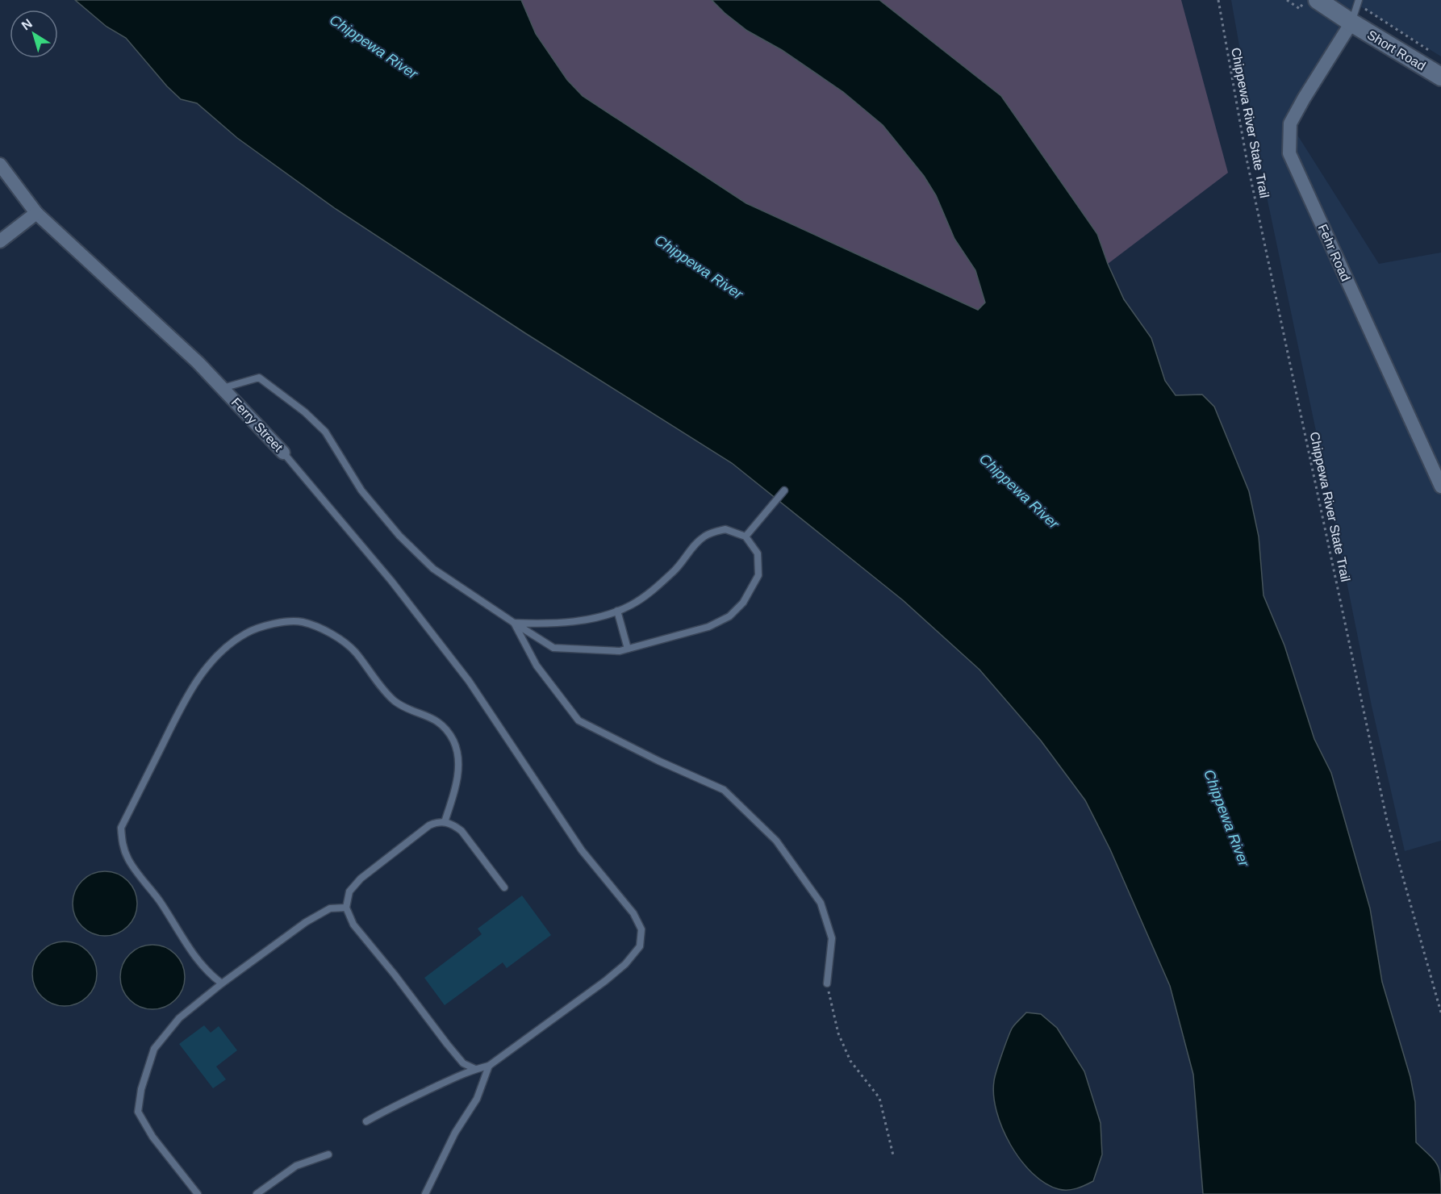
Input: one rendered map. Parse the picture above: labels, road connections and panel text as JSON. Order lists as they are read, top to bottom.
{
  "streets": {
    "street": ["Short Road", "Fehr Road", "Ferry Street"],
    "path": ["Chippewa River State Trail"]
  },
  "crossings": [
    ["Short Road", "Fehr Road"]
  ],
  "water": ["Chippewa River"],
  "north": "top left"
}
